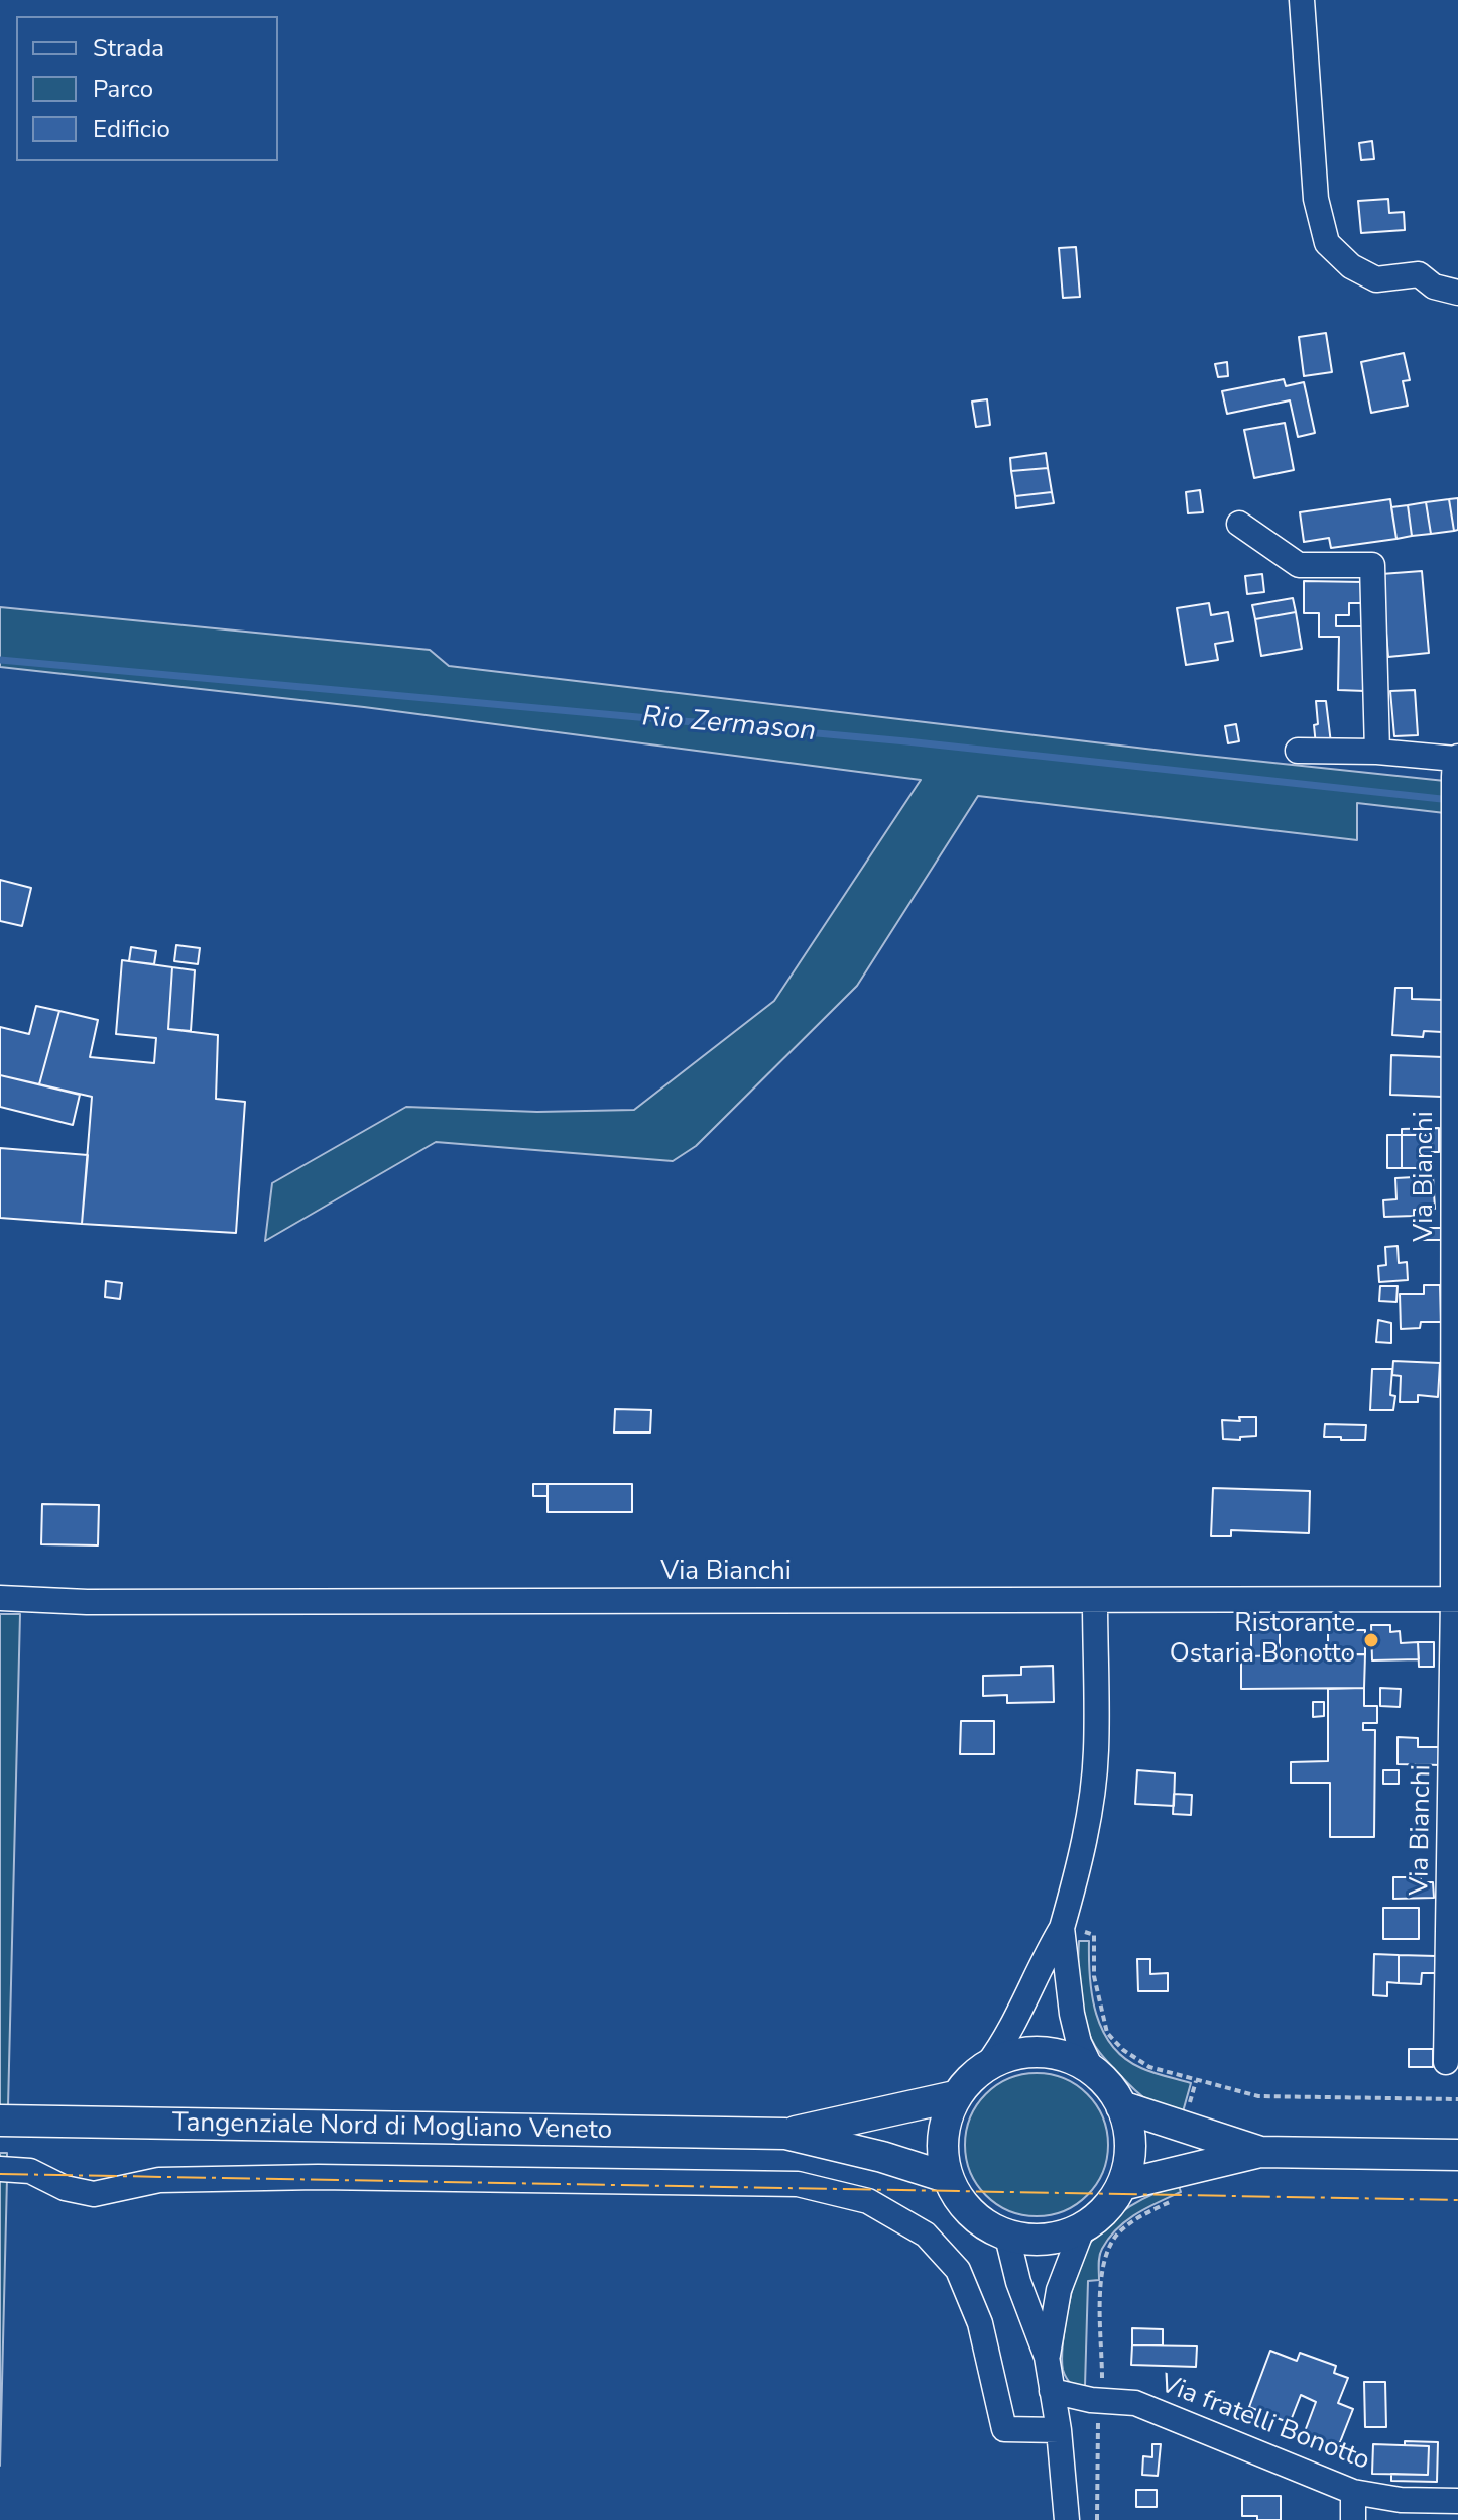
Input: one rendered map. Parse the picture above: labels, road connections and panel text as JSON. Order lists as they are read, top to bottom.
{
  "streets": {
    "main road": ["Tangenziale Nord di Mogliano Veneto"],
    "street": ["Via Bianchi", "Via fratelli Bonotto"]
  },
  "water": ["Rio Zermason"],
  "places": ["Ristorante Ostaria Bonotto"],
  "legend": ["Strada", "Parco", "Edificio"]
}
